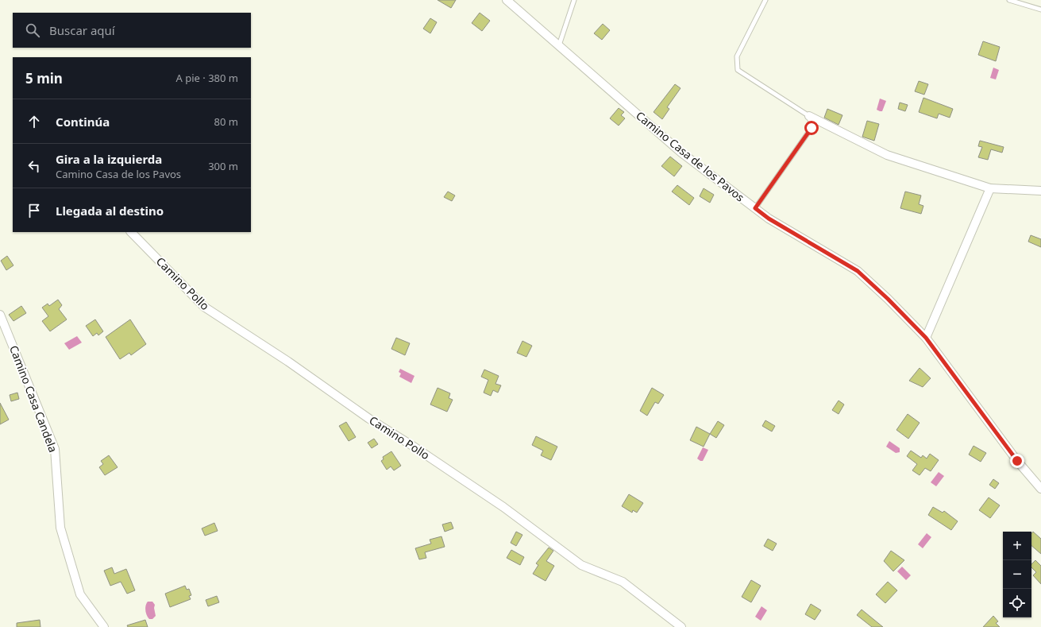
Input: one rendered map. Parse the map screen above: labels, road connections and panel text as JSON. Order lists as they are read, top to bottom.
{
  "streets": {
    "street": ["Camino Casa de los Pavos", "Camino Pollo", "Camino Casa Candela"]
  },
  "page": {
    "search": "Buscar aquí",
    "heading": ["5 min", "A pie · 380 m"],
    "list": [
      ["Continúa", "80 m"],
      ["Gira a la izquierda", "Camino Casa de los Pavos", "300 m"],
      "Llegada al destino"
    ],
    "map_buttons": ["+", "−"]
  }
}
